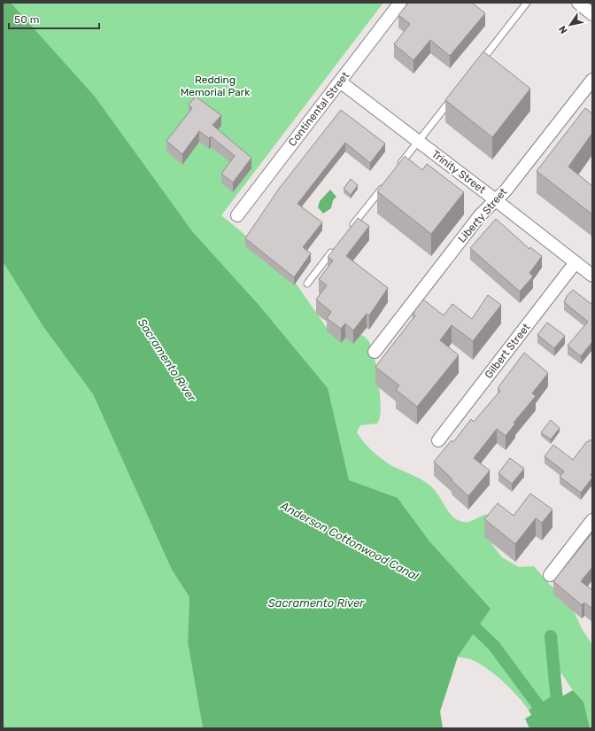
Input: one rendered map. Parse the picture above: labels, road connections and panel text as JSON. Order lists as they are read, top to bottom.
{
  "streets": {
    "street": [
      "Continental Street",
      "Trinity Street",
      "Liberty Street",
      "Gilbert Street"
    ]
  },
  "crossings": [
    ["Continental Street", "Trinity Street"],
    ["Trinity Street", "Liberty Street"],
    ["Trinity Street", "Gilbert Street"]
  ],
  "water": ["Sacramento River", "Anderson Cottonwood Canal"],
  "parks": ["Redding Memorial Park"],
  "scale_bar": "50 m",
  "north": "bottom left"
}
